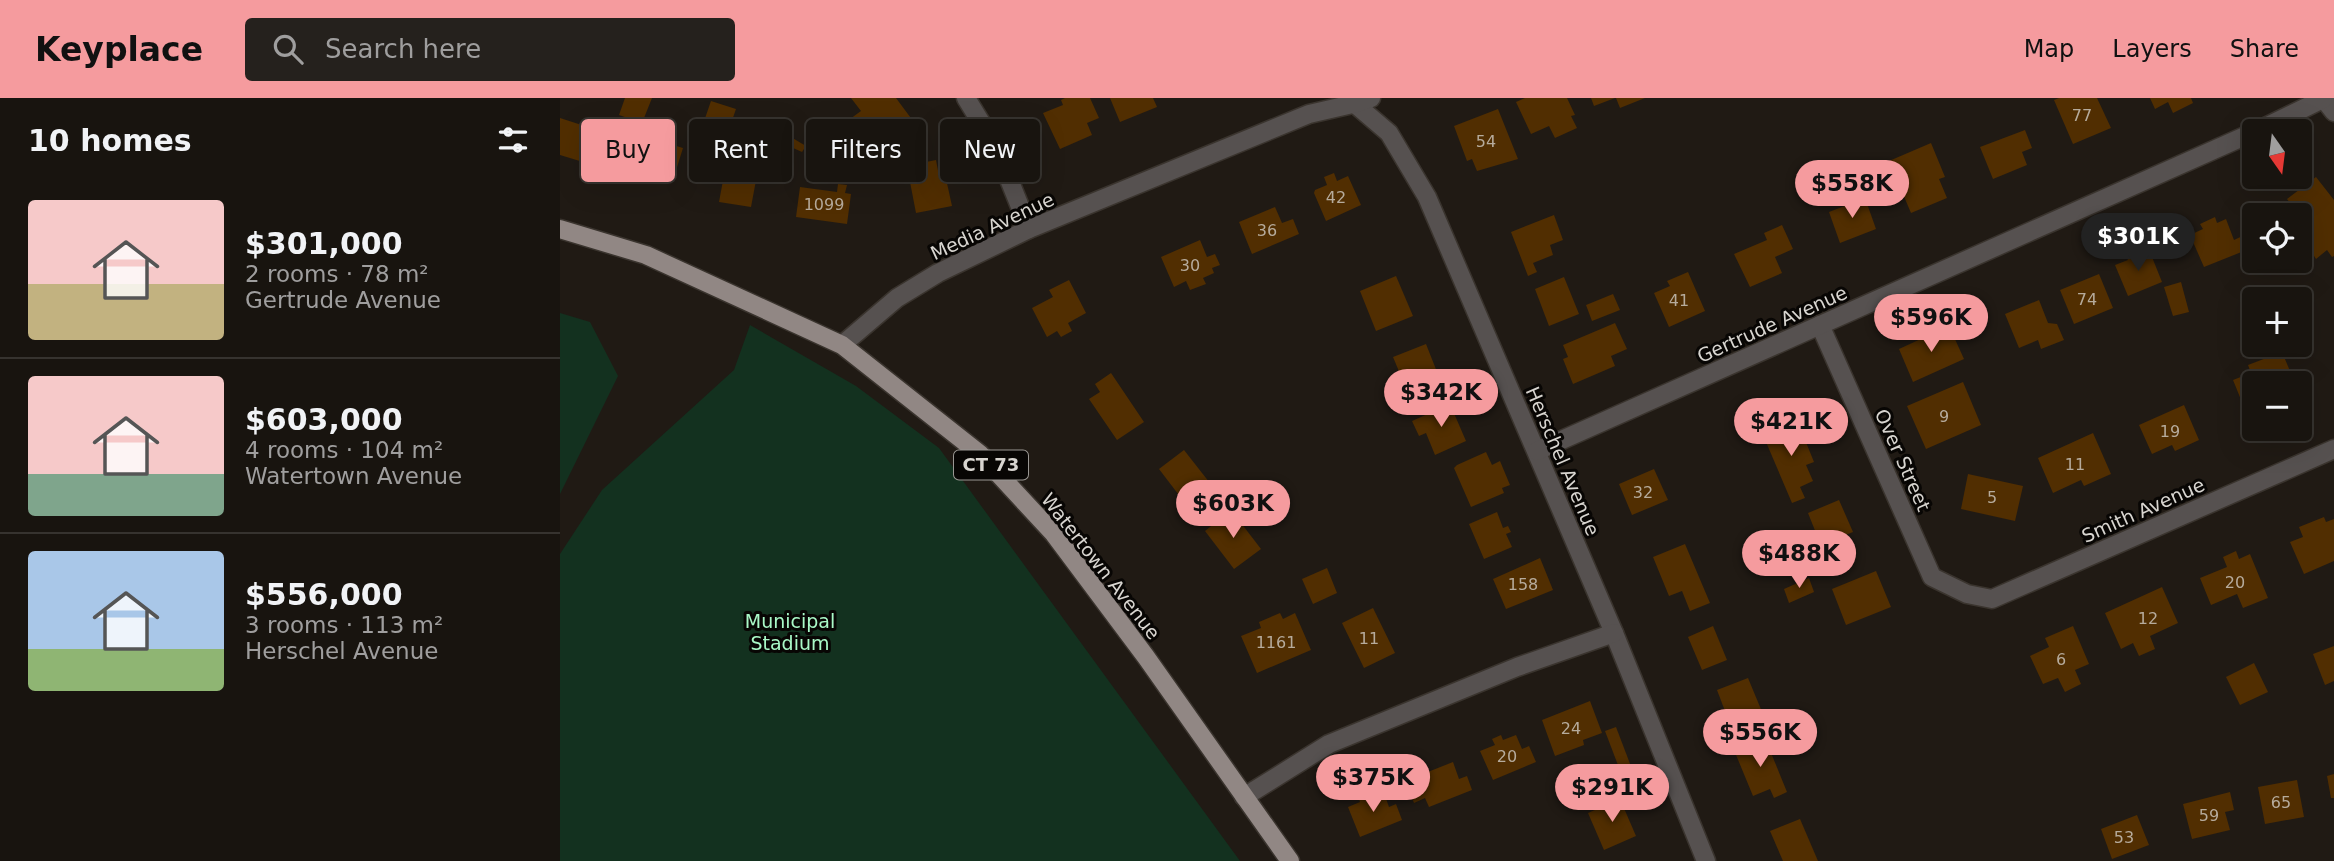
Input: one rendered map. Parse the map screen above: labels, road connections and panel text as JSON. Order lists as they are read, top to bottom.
{
  "streets": {
    "main road": ["CT 73", "Watertown Avenue"],
    "street": [
      "Media Avenue",
      "Gertrude Avenue",
      "Over Street",
      "Herschel Avenue",
      "Smith Avenue"
    ]
  },
  "crossings": [
    ["Media Avenue", "Herschel Avenue"],
    ["Media Avenue", "Watertown Avenue"],
    ["Gertrude Avenue", "Over Street"],
    ["Gertrude Avenue", "Herschel Avenue"],
    ["Over Street", "Smith Avenue"]
  ],
  "parks": ["Municipal Stadium"],
  "house_numbers": [
    "77",
    "54",
    "42",
    "1099",
    "36",
    "30",
    "74",
    "41",
    "9",
    "19",
    "11",
    "32",
    "5",
    "20",
    "158",
    "12",
    "11",
    "1161",
    "6",
    "24",
    "20",
    "65",
    "59",
    "53"
  ],
  "north": "bottom",
  "page": {
    "header": "Keyplace",
    "search": "Search here",
    "nav": ["Map", "Layers", "Share"],
    "heading": "10 homes",
    "map_buttons": ["+", "−"],
    "chip": [
      "Buy",
      "Rent",
      "Filters",
      "New"
    ],
    "price": [
      "$558K",
      "$301K",
      "$596K",
      "$342K",
      "$421K",
      "$603K",
      "$488K",
      "$556K",
      "$375K",
      "$291K"
    ],
    "list": [
      {
        "name": "$301,000",
        "note": "2 rooms · 78 m² · Gertrude Avenue"
      },
      {
        "name": "$603,000",
        "note": "4 rooms · 104 m² · Watertown Avenue"
      },
      {
        "name": "$556,000",
        "note": "3 rooms · 113 m² · Herschel Avenue"
      }
    ]
  }
}
